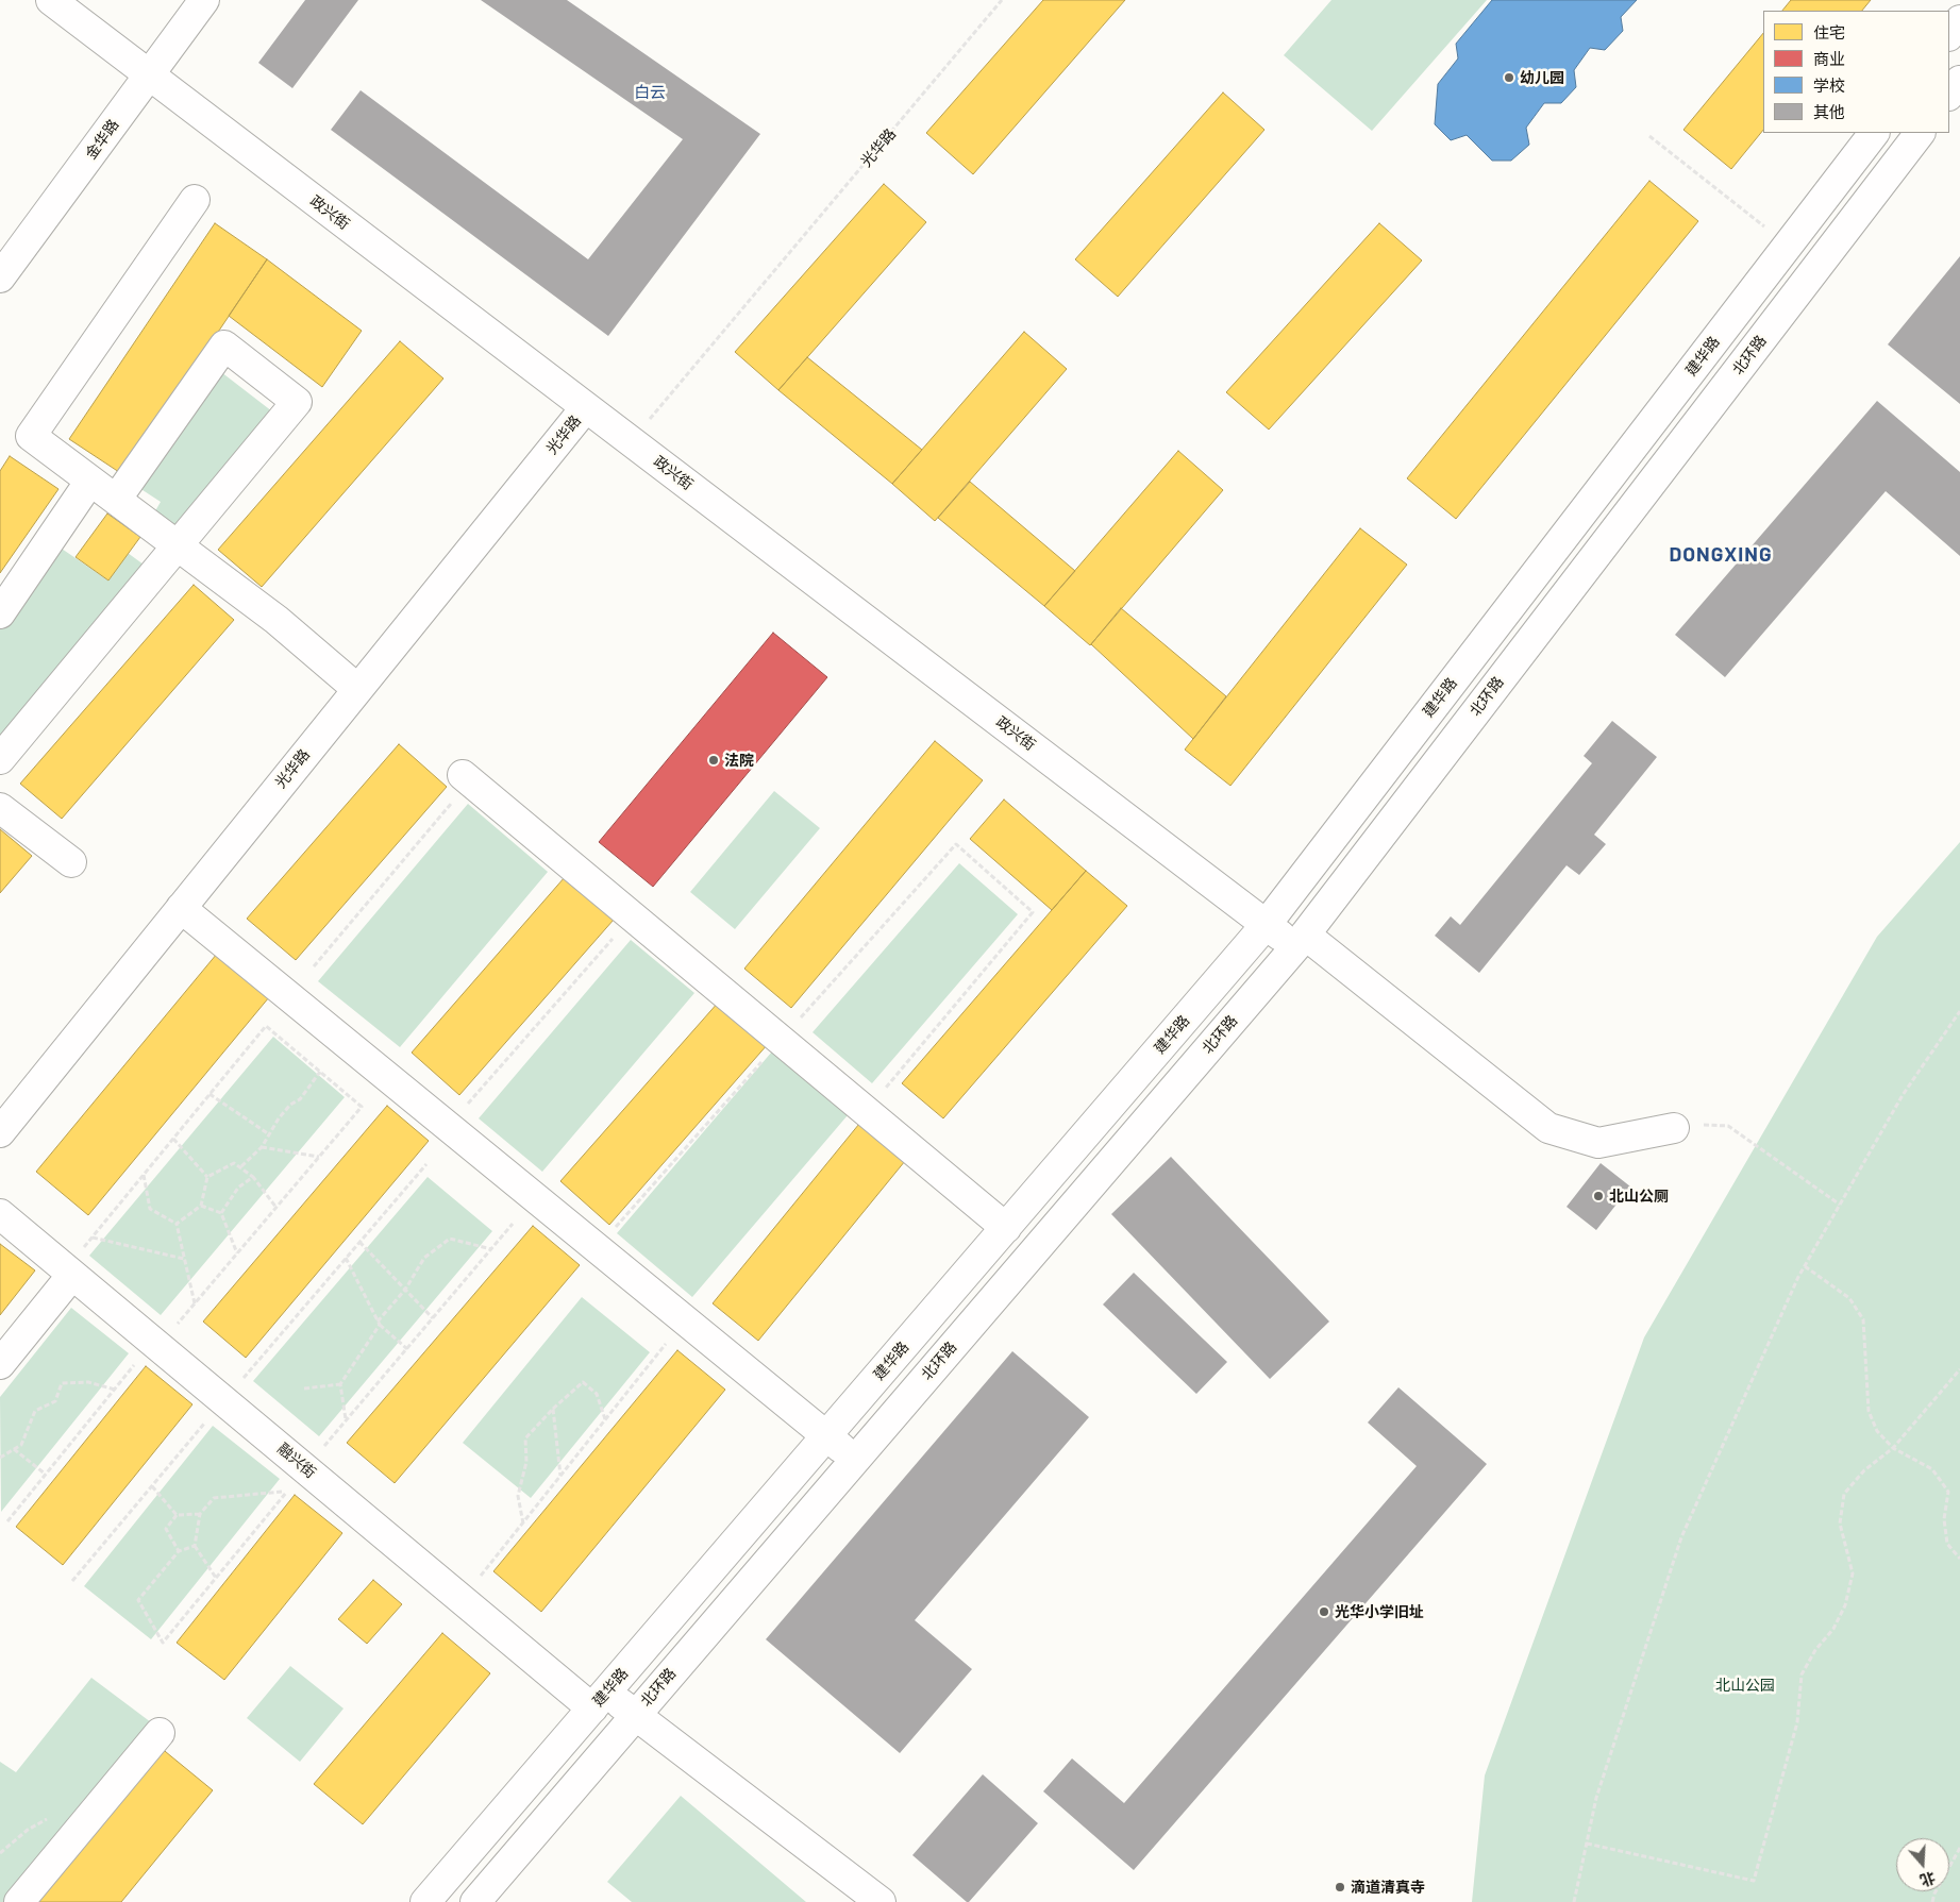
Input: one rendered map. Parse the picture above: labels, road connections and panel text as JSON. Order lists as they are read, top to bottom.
{
  "streets": {
    "street": [
      "金华路",
      "光华路",
      "政兴街",
      "北环路",
      "建华路",
      "融兴街"
    ]
  },
  "crossings": [
    ["金华路", "政兴街"],
    ["光华路", "政兴街"],
    ["政兴街", "北环路"],
    ["政兴街", "建华路"],
    ["北环路", "融兴街"],
    ["建华路", "融兴街"]
  ],
  "districts": ["白云", "DONGXING"],
  "parks": ["北山公园"],
  "places": [
    "幼儿园",
    "法院",
    "北山公厕",
    "光华小学旧址",
    "滴道清真寺"
  ],
  "legend": [
    "住宅",
    "商业",
    "学校",
    "其他"
  ],
  "north": "bottom"
}
